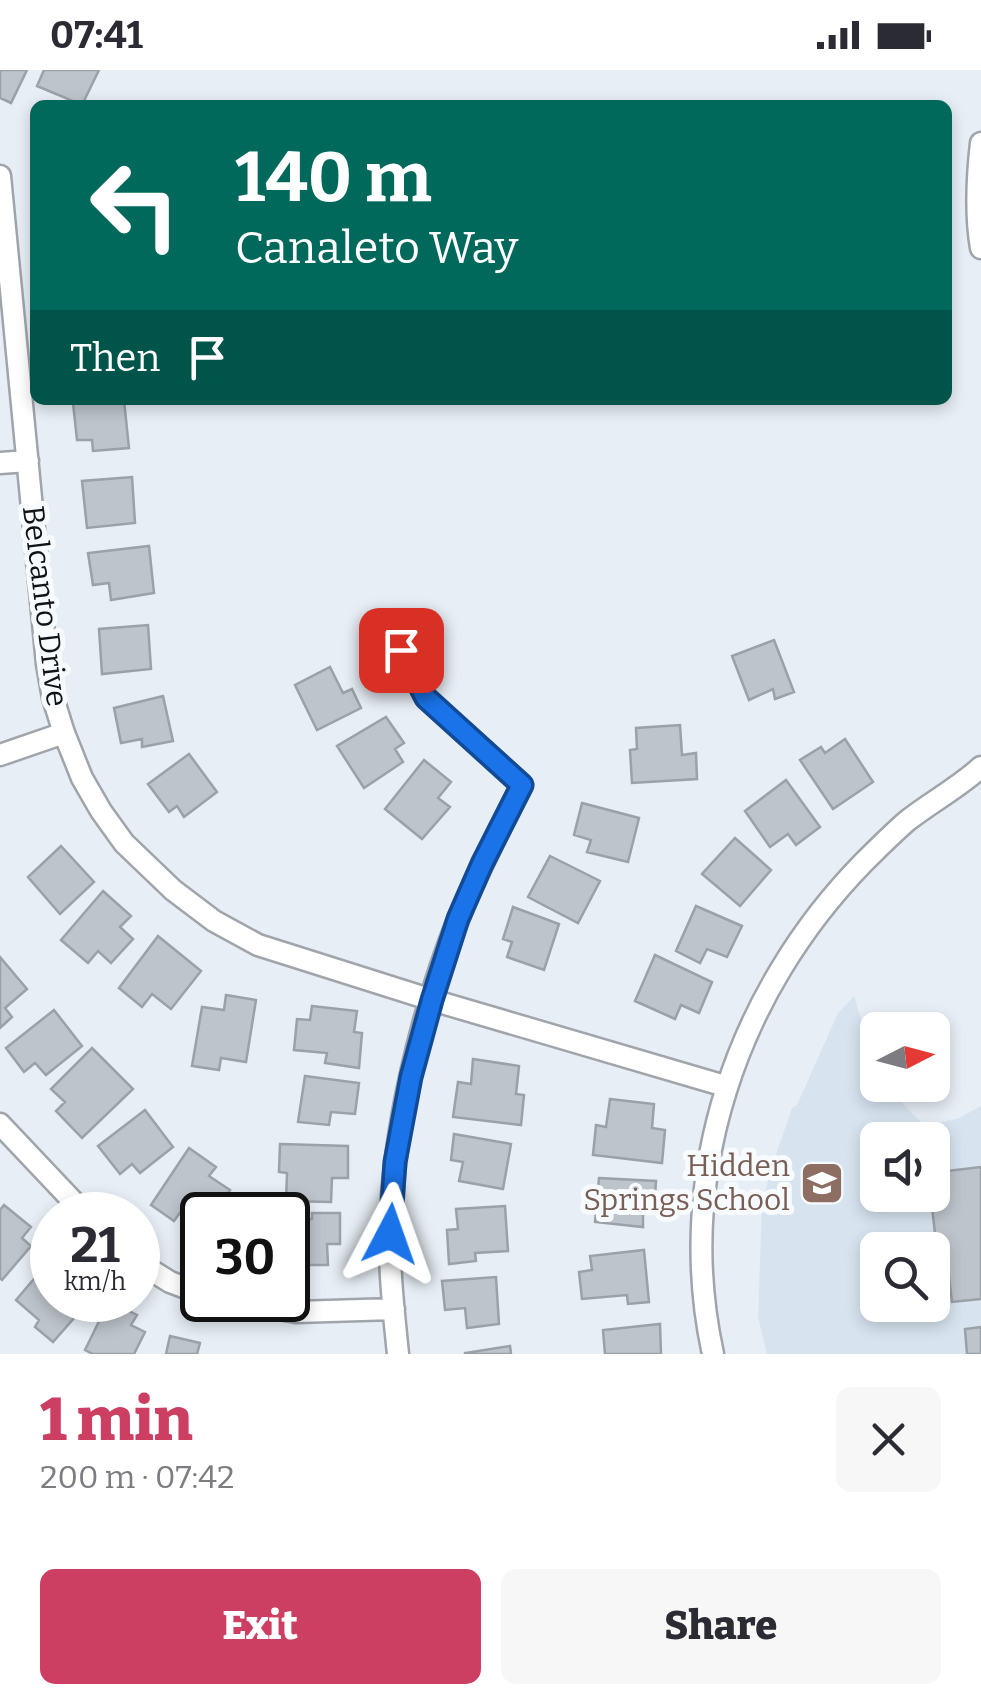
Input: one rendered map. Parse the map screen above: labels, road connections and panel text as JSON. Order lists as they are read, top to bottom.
{
  "streets": {
    "street": ["Belcanto Drive"]
  },
  "places": {
    "school or university": ["Hidden Springs School"]
  },
  "north": "right",
  "page": {
    "status": "07:41",
    "turn": ["140 m", "Canaleto Way"],
    "then": "Then",
    "speed": "21 km/h",
    "limit": "30",
    "heading": ["1 min", "200 m · 07:42"],
    "buttons": ["Exit", "Share"]
  }
}
